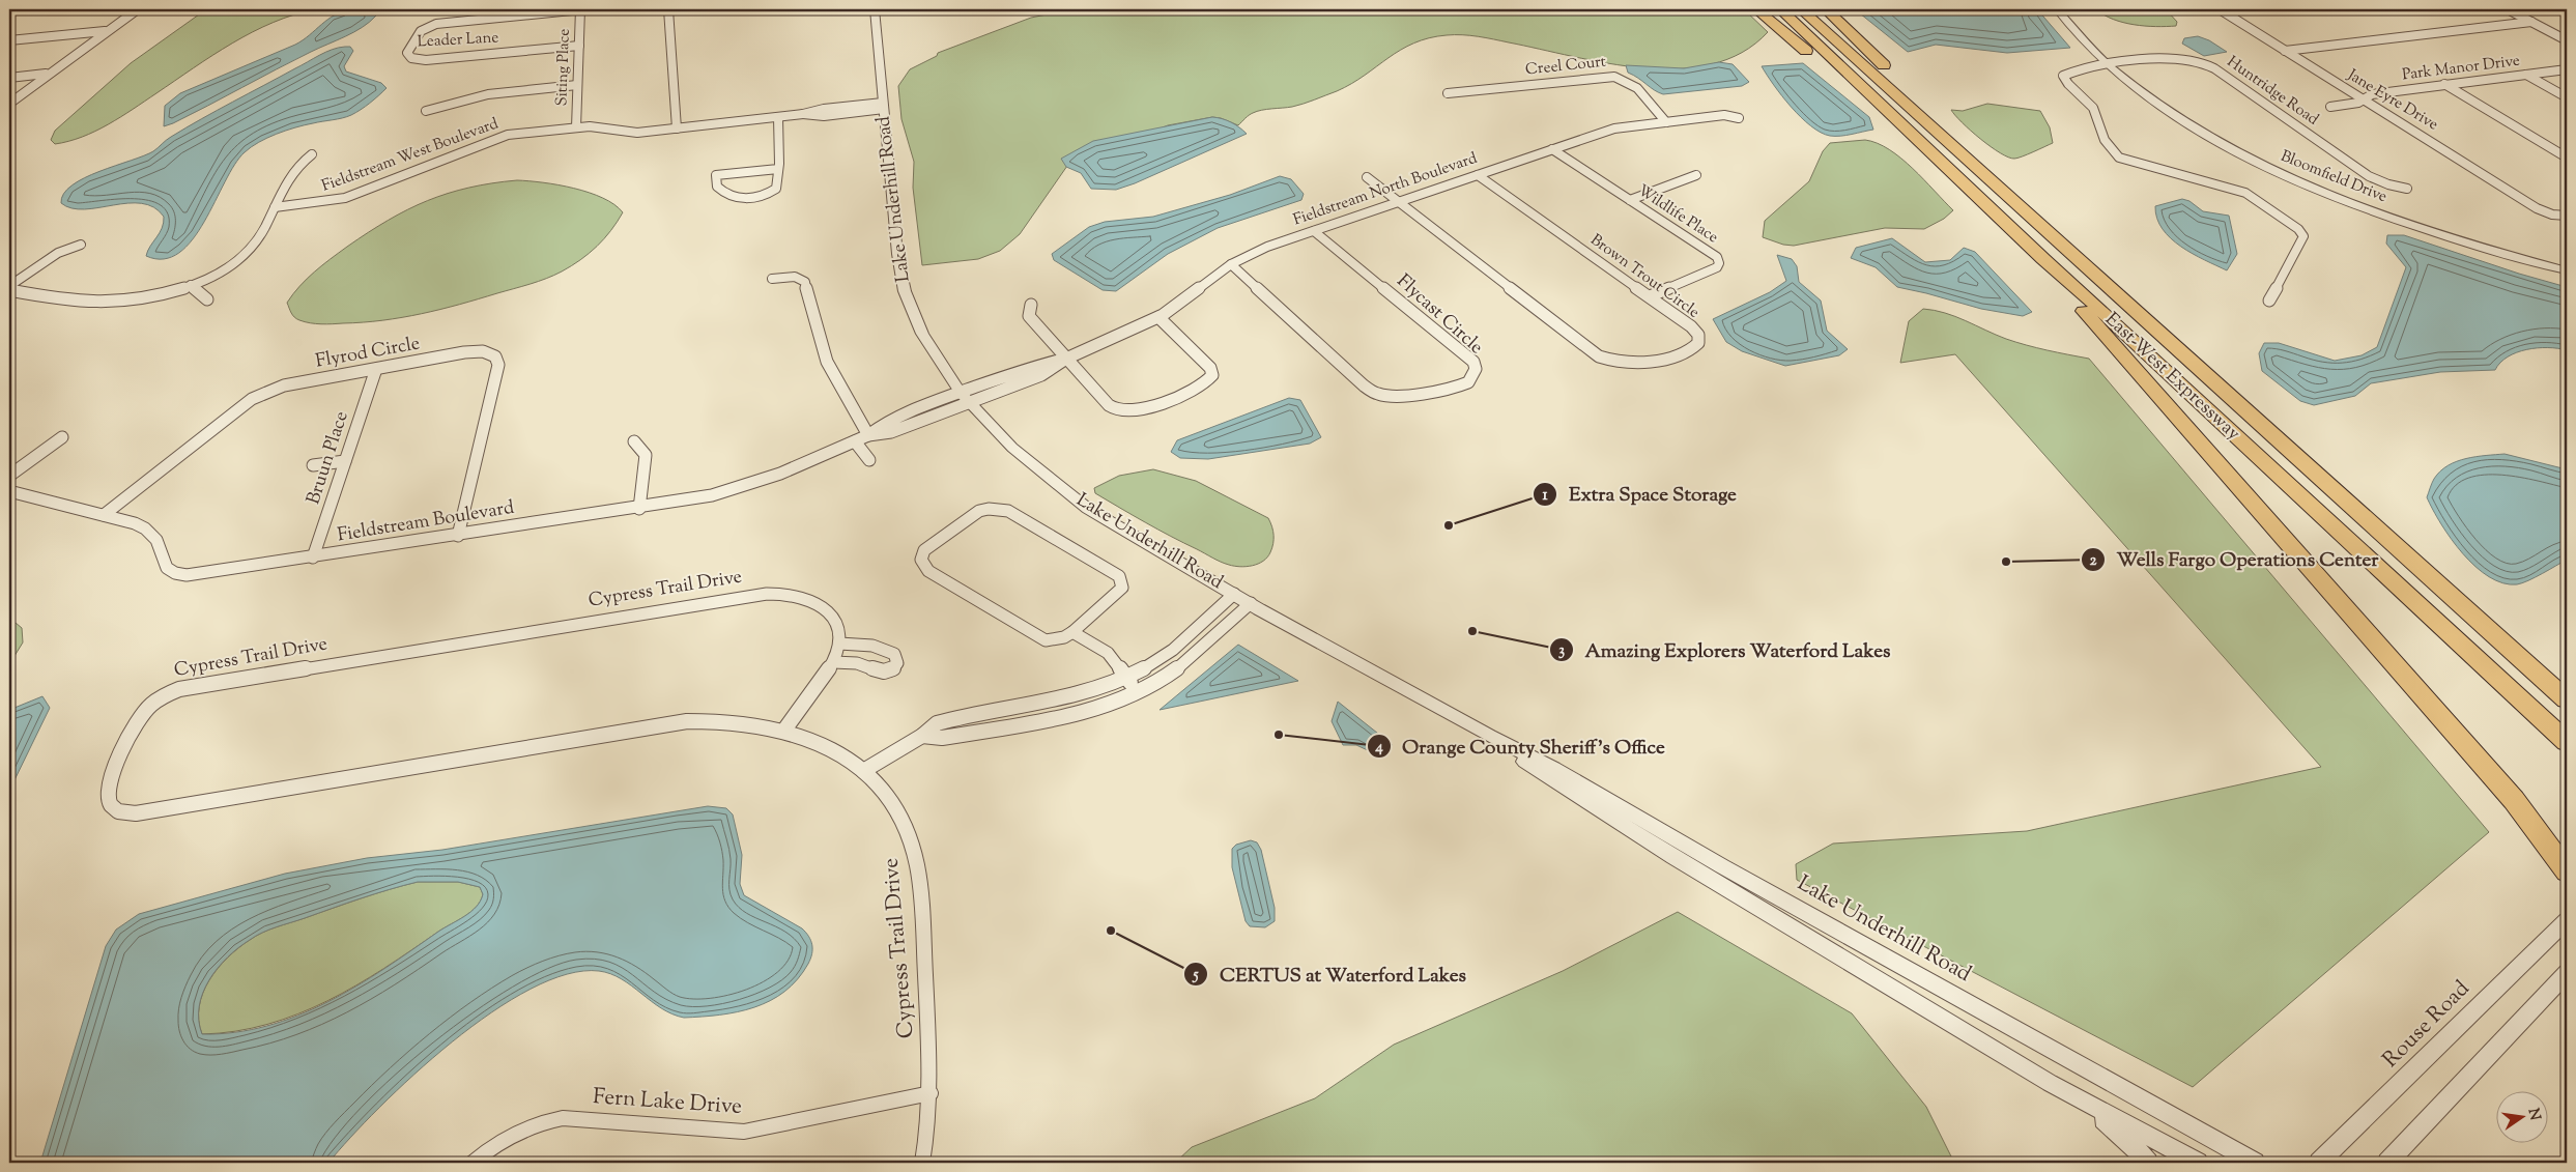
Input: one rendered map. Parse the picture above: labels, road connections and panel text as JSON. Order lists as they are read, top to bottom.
{
  "streets": {
    "highway": ["East-West Expressway"],
    "street": [
      "Leader Lane",
      "Creel Court",
      "Siting Place",
      "Park Manor Drive",
      "Huntridge Road",
      "Jane Eyre Drive",
      "Fieldstream West Boulevard",
      "Bloomfield Drive",
      "Fieldstream North Boulevard",
      "Lake Underhill Road",
      "Wildlife Place",
      "Brown Trout Circle",
      "Flycast Circle",
      "Flyrod Circle",
      "Bruun Place",
      "Fieldstream Boulevard",
      "Cypress Trail Drive",
      "Rouse Road",
      "Fern Lake Drive"
    ]
  },
  "crossings": [
    ["Leader Lane", "Siting Place"],
    ["Creel Court", "Fieldstream North Boulevard"],
    ["Siting Place", "Fieldstream West Boulevard"],
    ["Park Manor Drive", "Jane Eyre Drive"],
    ["Huntridge Road", "Bloomfield Drive"],
    ["Fieldstream West Boulevard", "Lake Underhill Road"],
    ["Fieldstream North Boulevard", "Lake Underhill Road"],
    ["Fieldstream North Boulevard", "Wildlife Place"],
    ["Fieldstream North Boulevard", "Brown Trout Circle"],
    ["Fieldstream North Boulevard", "Flycast Circle"],
    ["Fieldstream North Boulevard", "Fieldstream Boulevard"],
    ["Lake Underhill Road", "Fieldstream Boulevard"],
    ["Wildlife Place", "Brown Trout Circle"],
    ["Flyrod Circle", "Bruun Place"],
    ["Flyrod Circle", "Fieldstream Boulevard"],
    ["Bruun Place", "Fieldstream Boulevard"],
    ["Cypress Trail Drive", "Fern Lake Drive"]
  ],
  "places": [
    "Extra Space Storage",
    "Wells Fargo Operations Center",
    "Amazing Explorers Waterford Lakes",
    "Orange County Sheriff's Office",
    "CERTUS at Waterford Lakes"
  ],
  "north": "right"
}
